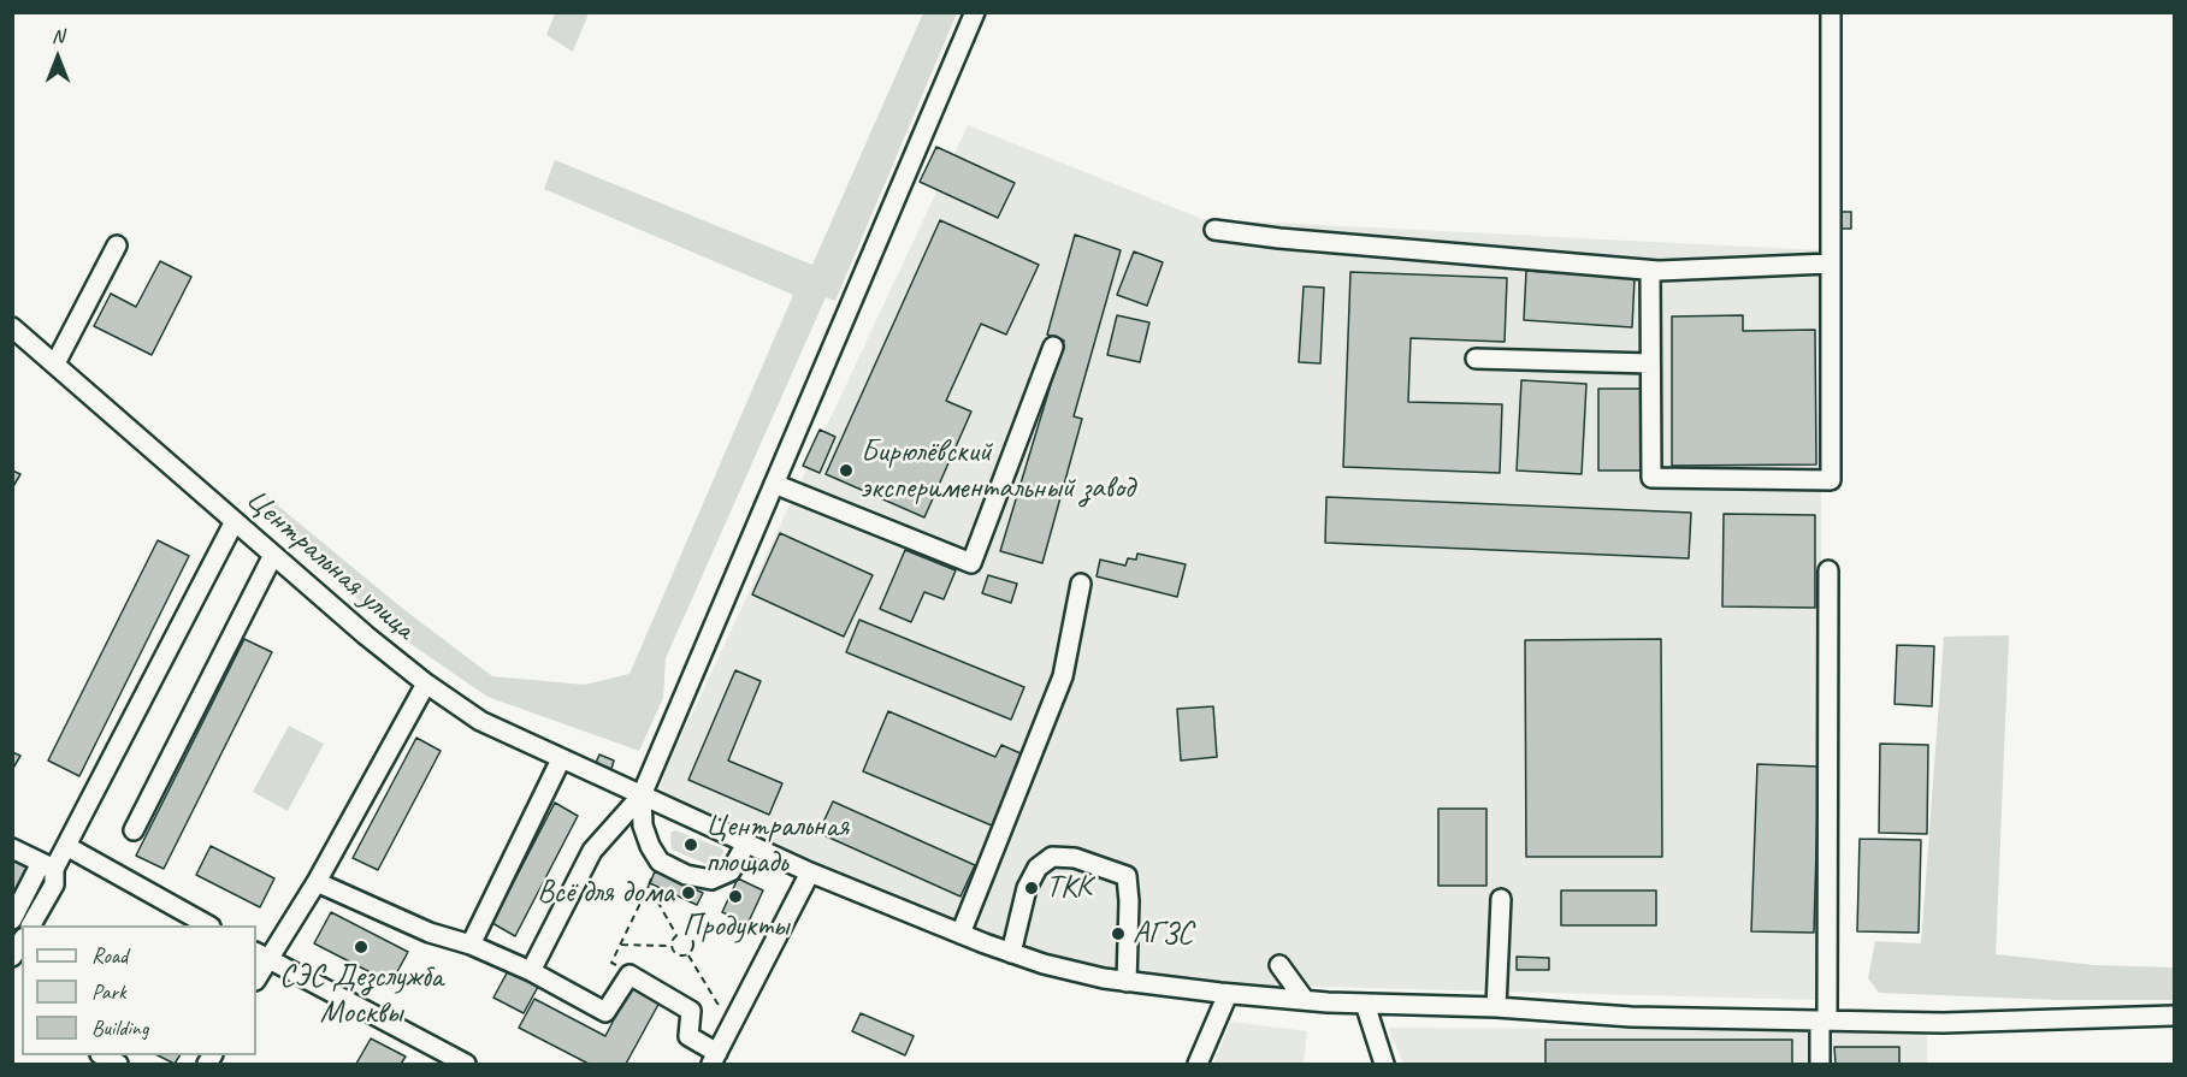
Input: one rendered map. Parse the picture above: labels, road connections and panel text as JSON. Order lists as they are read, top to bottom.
{
  "streets": {
    "street": ["Центральная улица"]
  },
  "places": [
    "Бирюлёвский экспериментальный завод",
    "Центральная площадь",
    "ТКК",
    "Всё для дома",
    "Продукты",
    "АГЗС",
    "СЭС Дезслужба Москвы"
  ],
  "legend": ["Road", "Park", "Building"],
  "north": "top"
}
